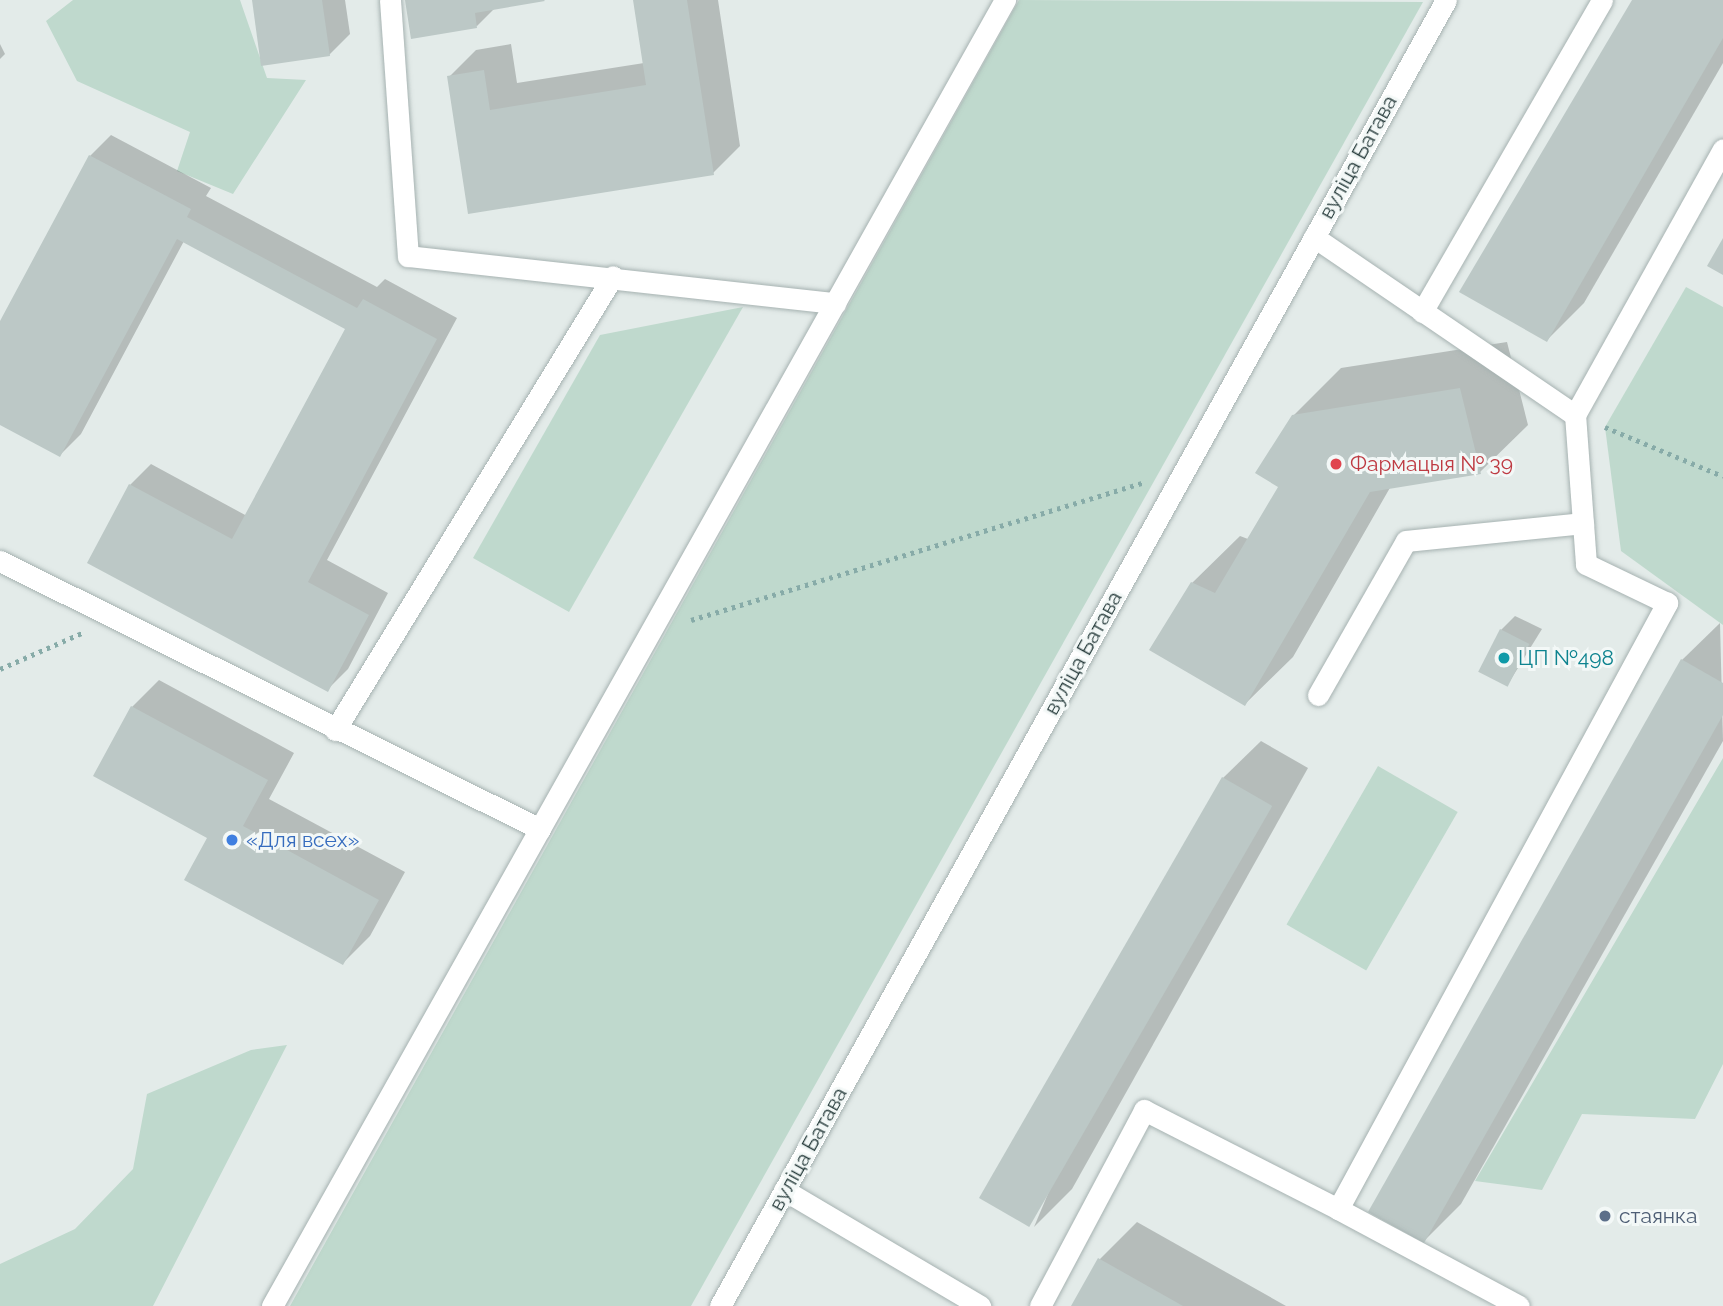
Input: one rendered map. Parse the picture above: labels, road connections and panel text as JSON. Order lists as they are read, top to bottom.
{
  "streets": {
    "street": ["вуліца Батава"]
  },
  "places": [
    "Фармацыя № 39",
    "ЦП №498",
    "«Для всех»",
    "стаянка"
  ]
}
